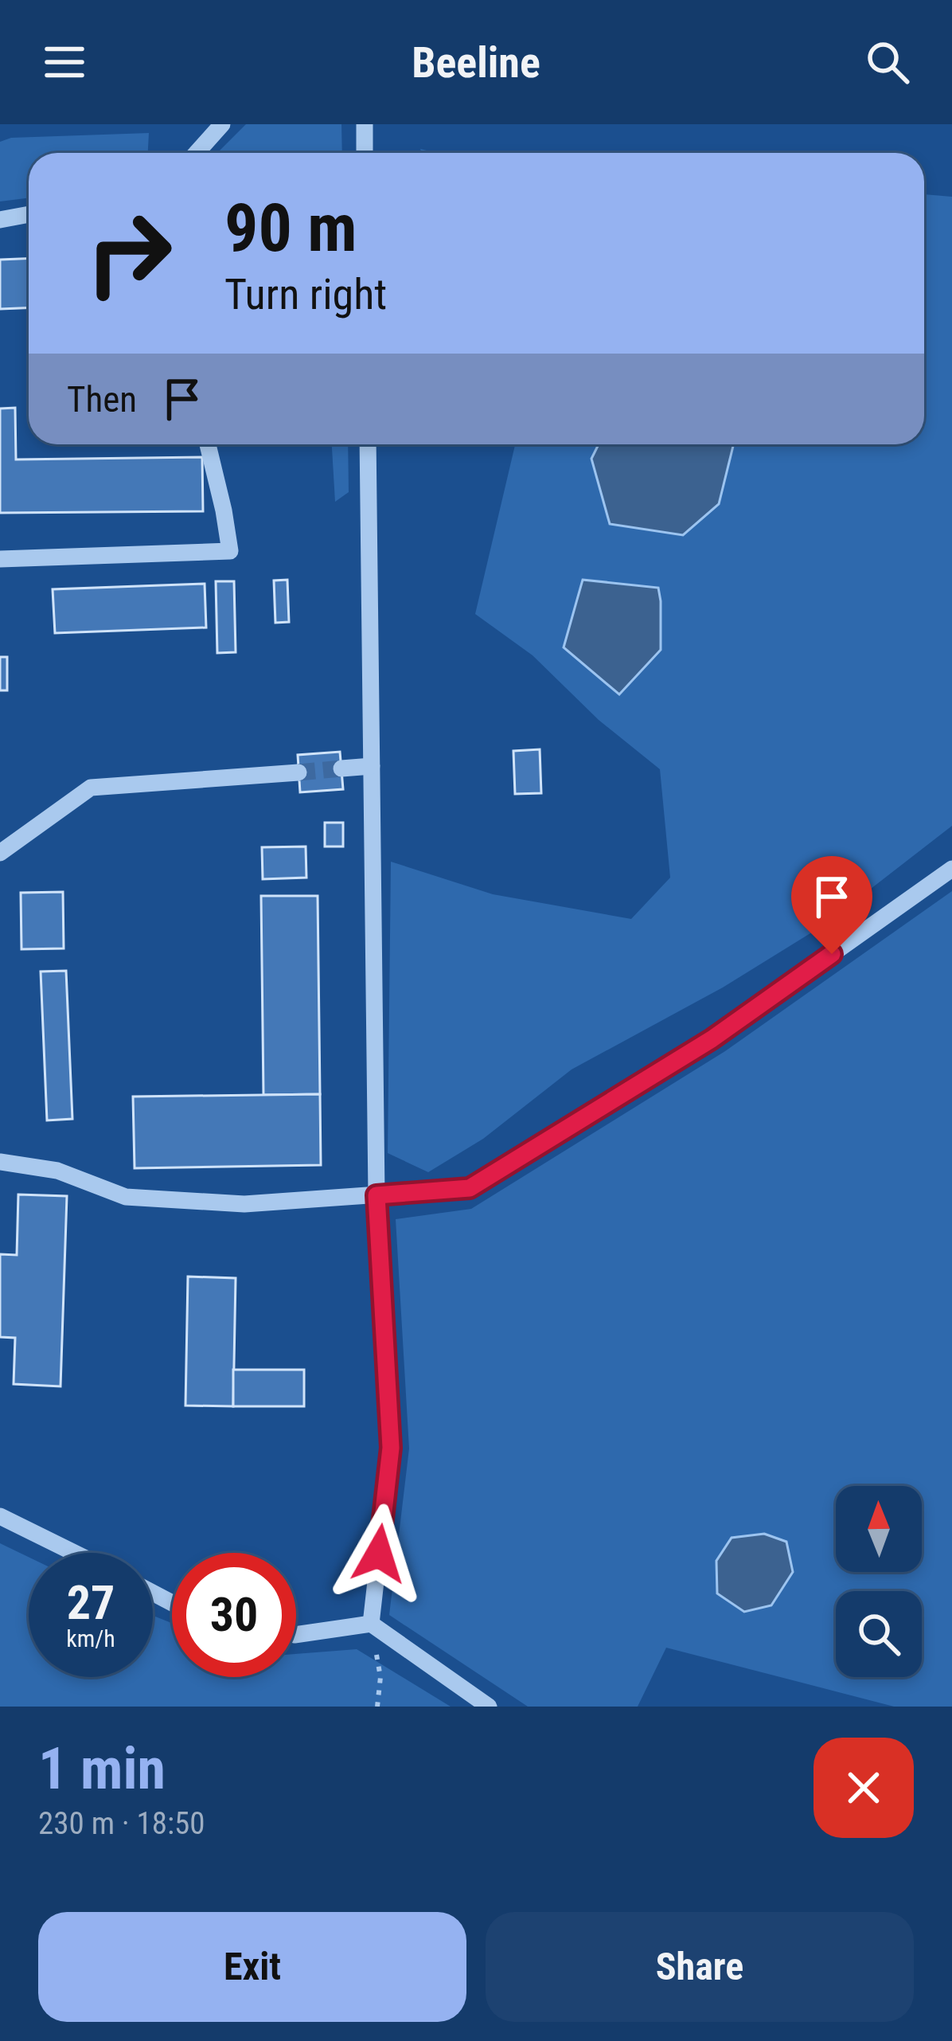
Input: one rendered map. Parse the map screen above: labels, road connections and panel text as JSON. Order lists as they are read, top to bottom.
{
  "north": "top",
  "page": {
    "header": "Beeline",
    "turn": ["90 m", "Turn right"],
    "then": "Then",
    "speed": "27 km/h",
    "limit": "30",
    "heading": ["1 min", "230 m · 18:50"],
    "buttons": ["Exit", "Share"]
  }
}
